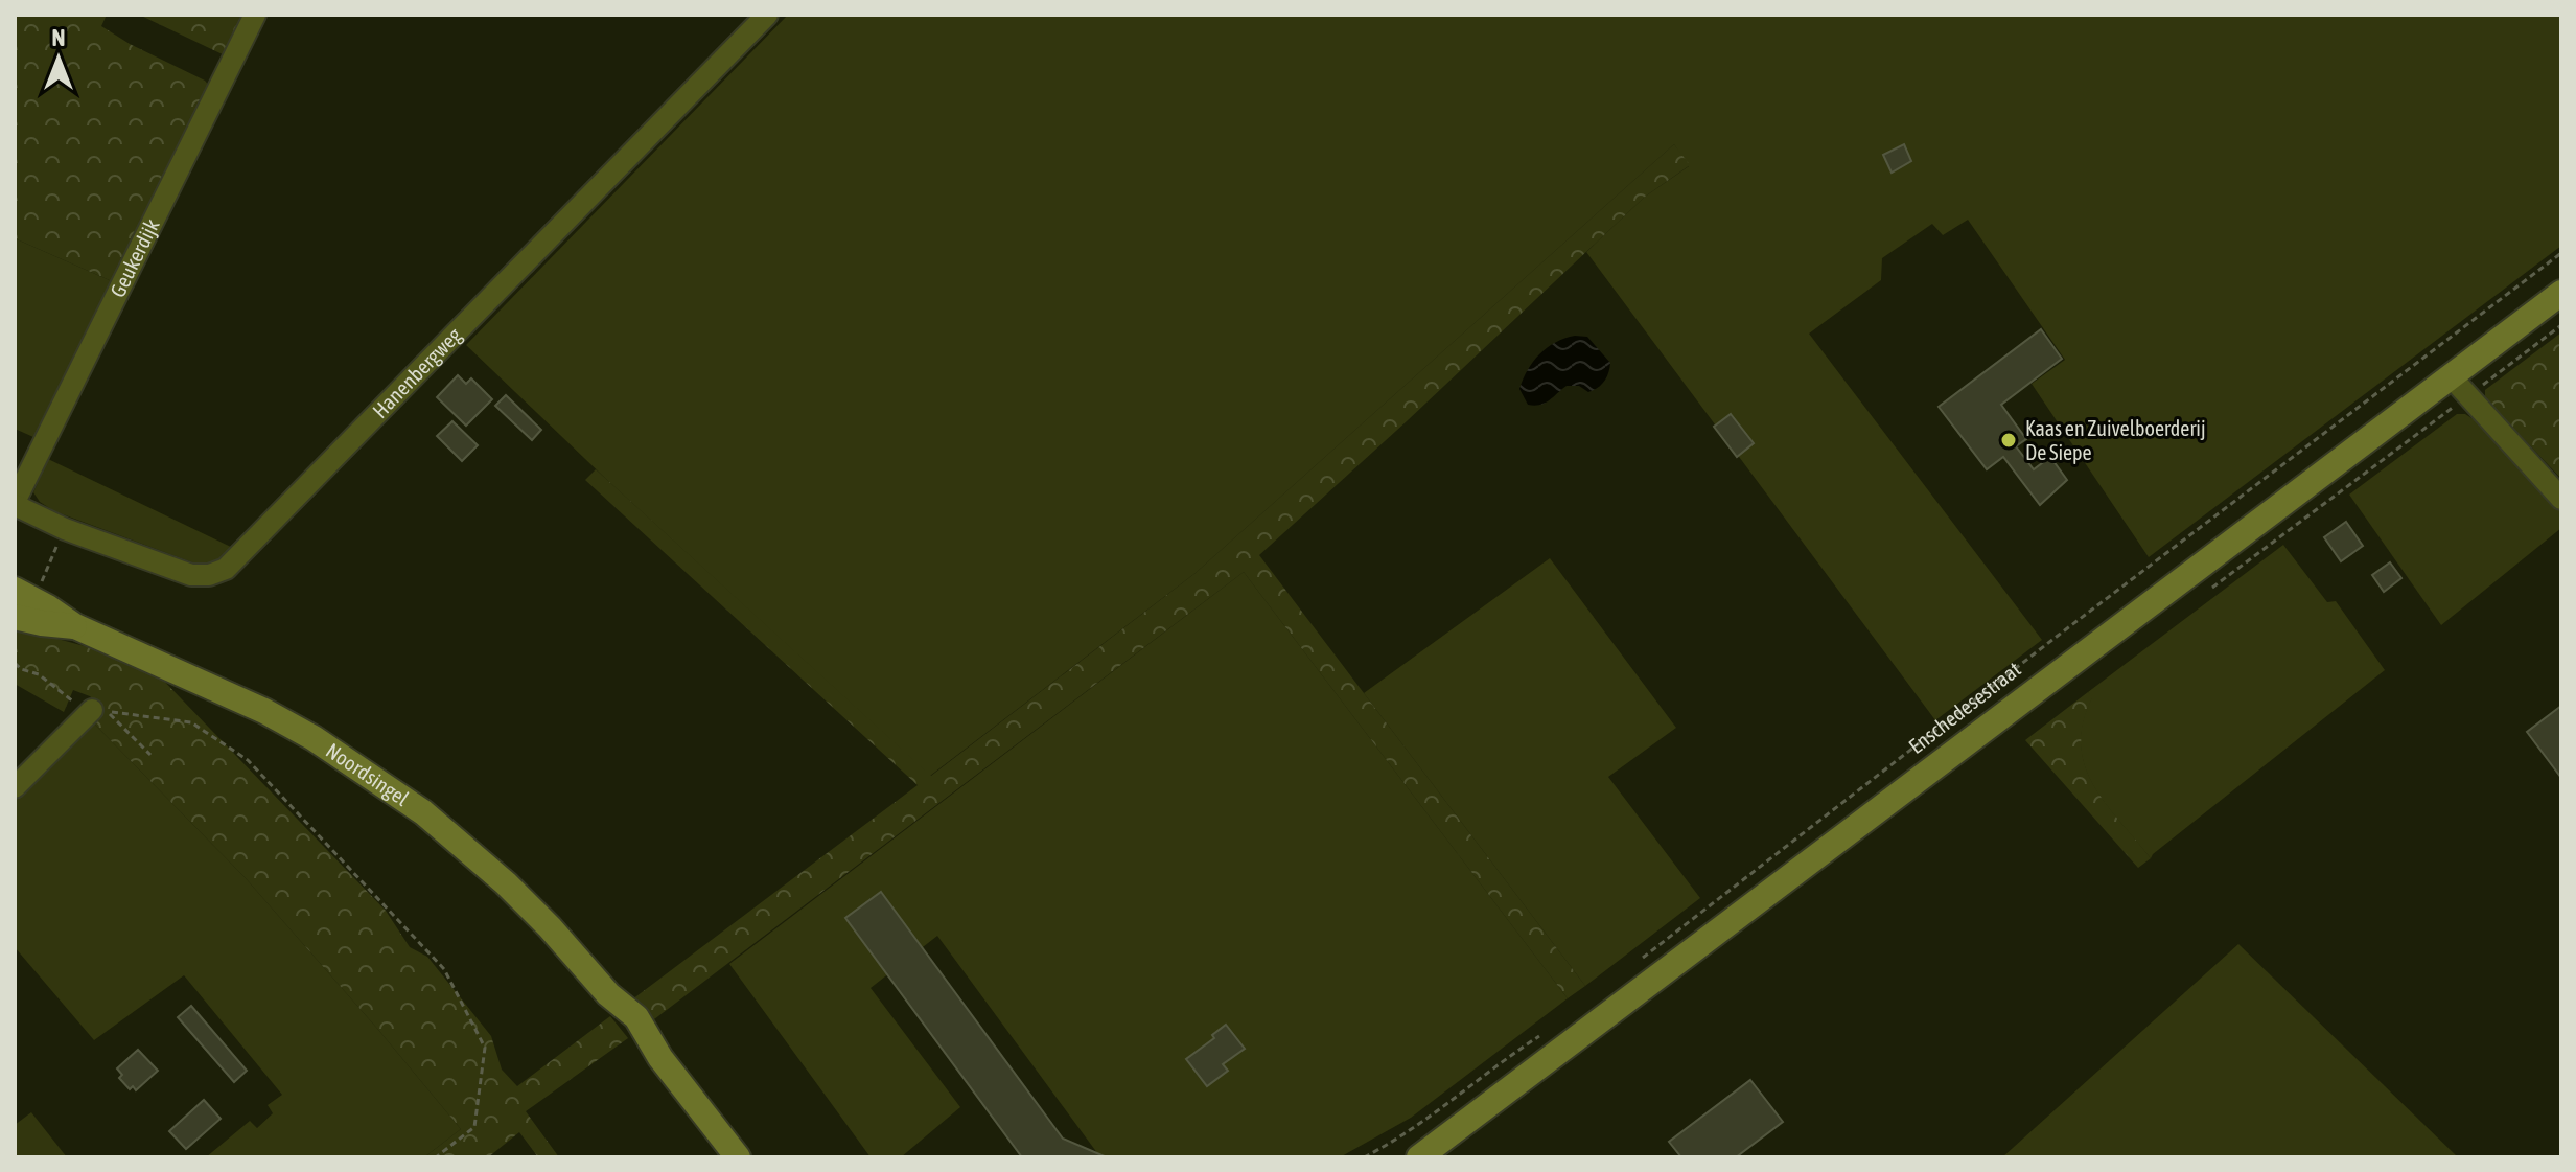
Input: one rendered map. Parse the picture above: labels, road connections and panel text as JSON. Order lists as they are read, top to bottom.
{
  "streets": {
    "street": [
      "Geukerdijk",
      "Hanenbergweg",
      "Enschedesestraat",
      "Noordsingel"
    ]
  },
  "crossings": [
    ["Geukerdijk", "Hanenbergweg"]
  ],
  "places": ["Kaas en Zuivelboerderij De Siepe"],
  "north": "top"
}
